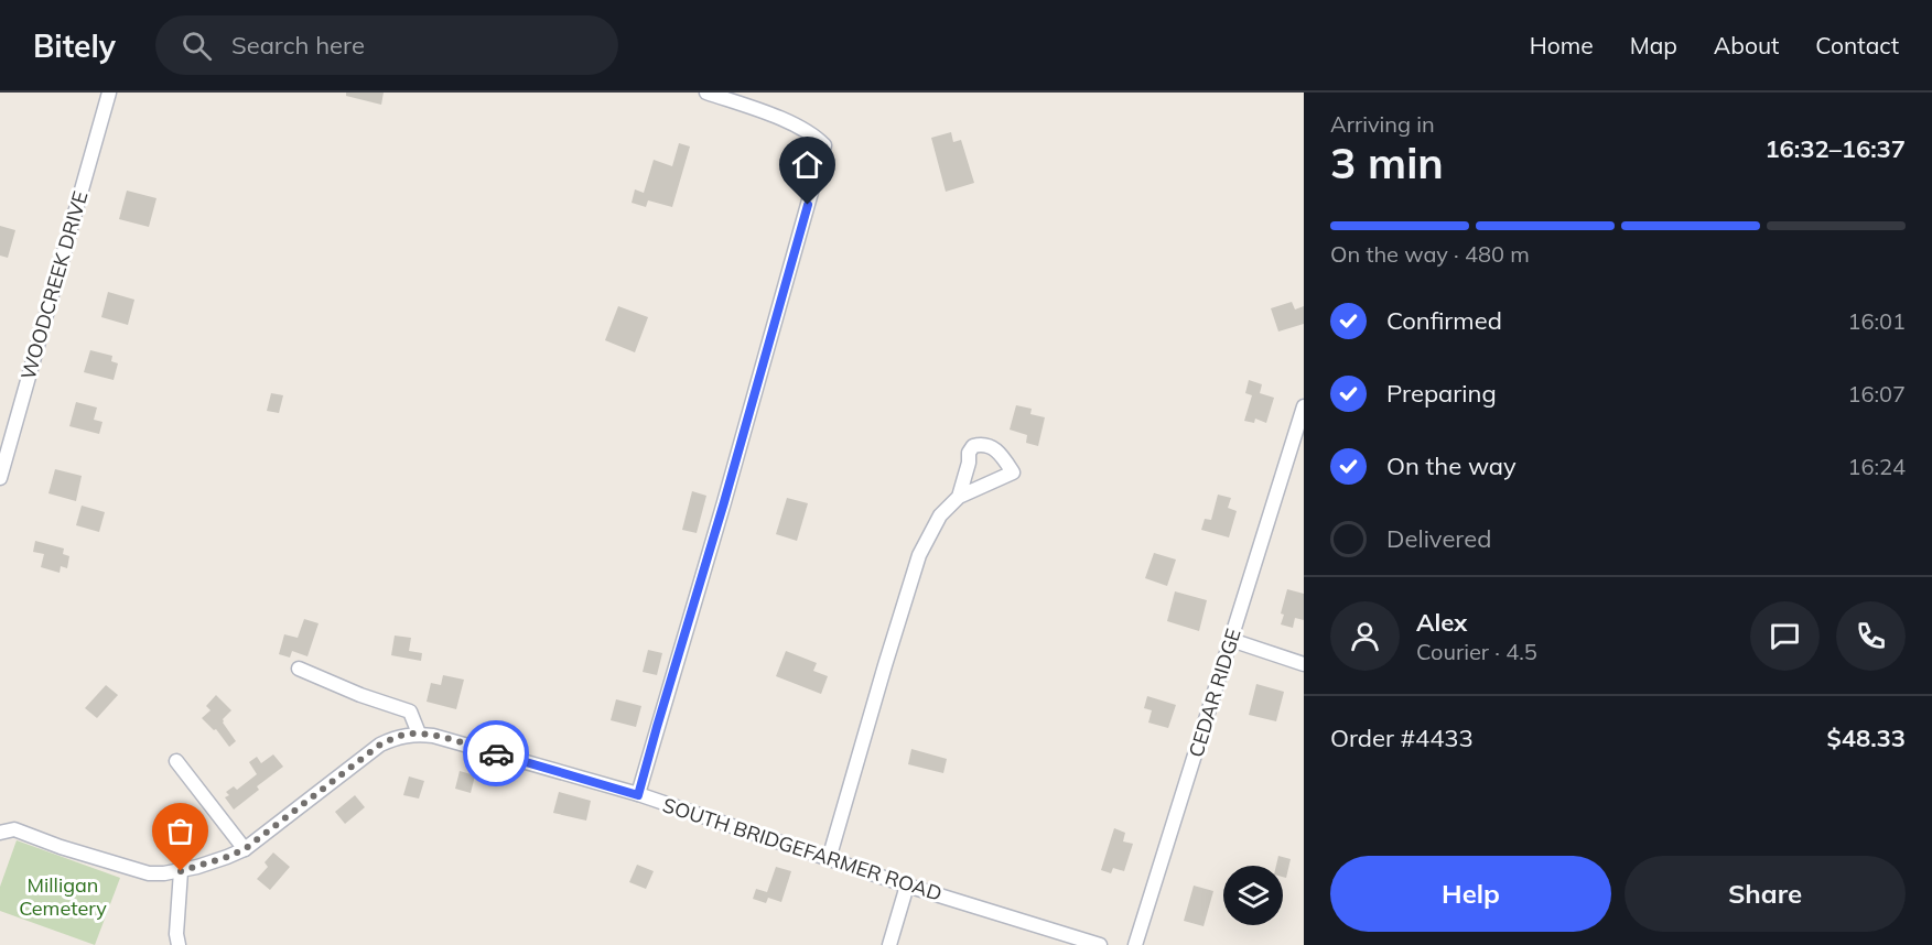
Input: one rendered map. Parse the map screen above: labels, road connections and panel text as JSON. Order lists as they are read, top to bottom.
{
  "streets": {
    "street": ["WOODCREEK DRIVE", "CEDAR RIDGE", "SOUTH BRIDGEFARMER ROAD"]
  },
  "parks": ["Milligan Cemetery"],
  "page": {
    "header": "Bitely",
    "search": "Search here",
    "nav": [
      "Home",
      "Map",
      "About",
      "Contact"
    ],
    "heading": ["3 min", "Arriving in", "16:32–16:37"],
    "panel": [
      "Alex",
      "Courier · 4.5",
      "Order #4433",
      "$48.33"
    ],
    "bar": "On the way · 480 m",
    "list": [
      ["Confirmed", "16:01"],
      ["Preparing", "16:07"],
      ["On the way", "16:24"],
      "Delivered"
    ],
    "buttons": ["Help", "Share"]
  }
}
